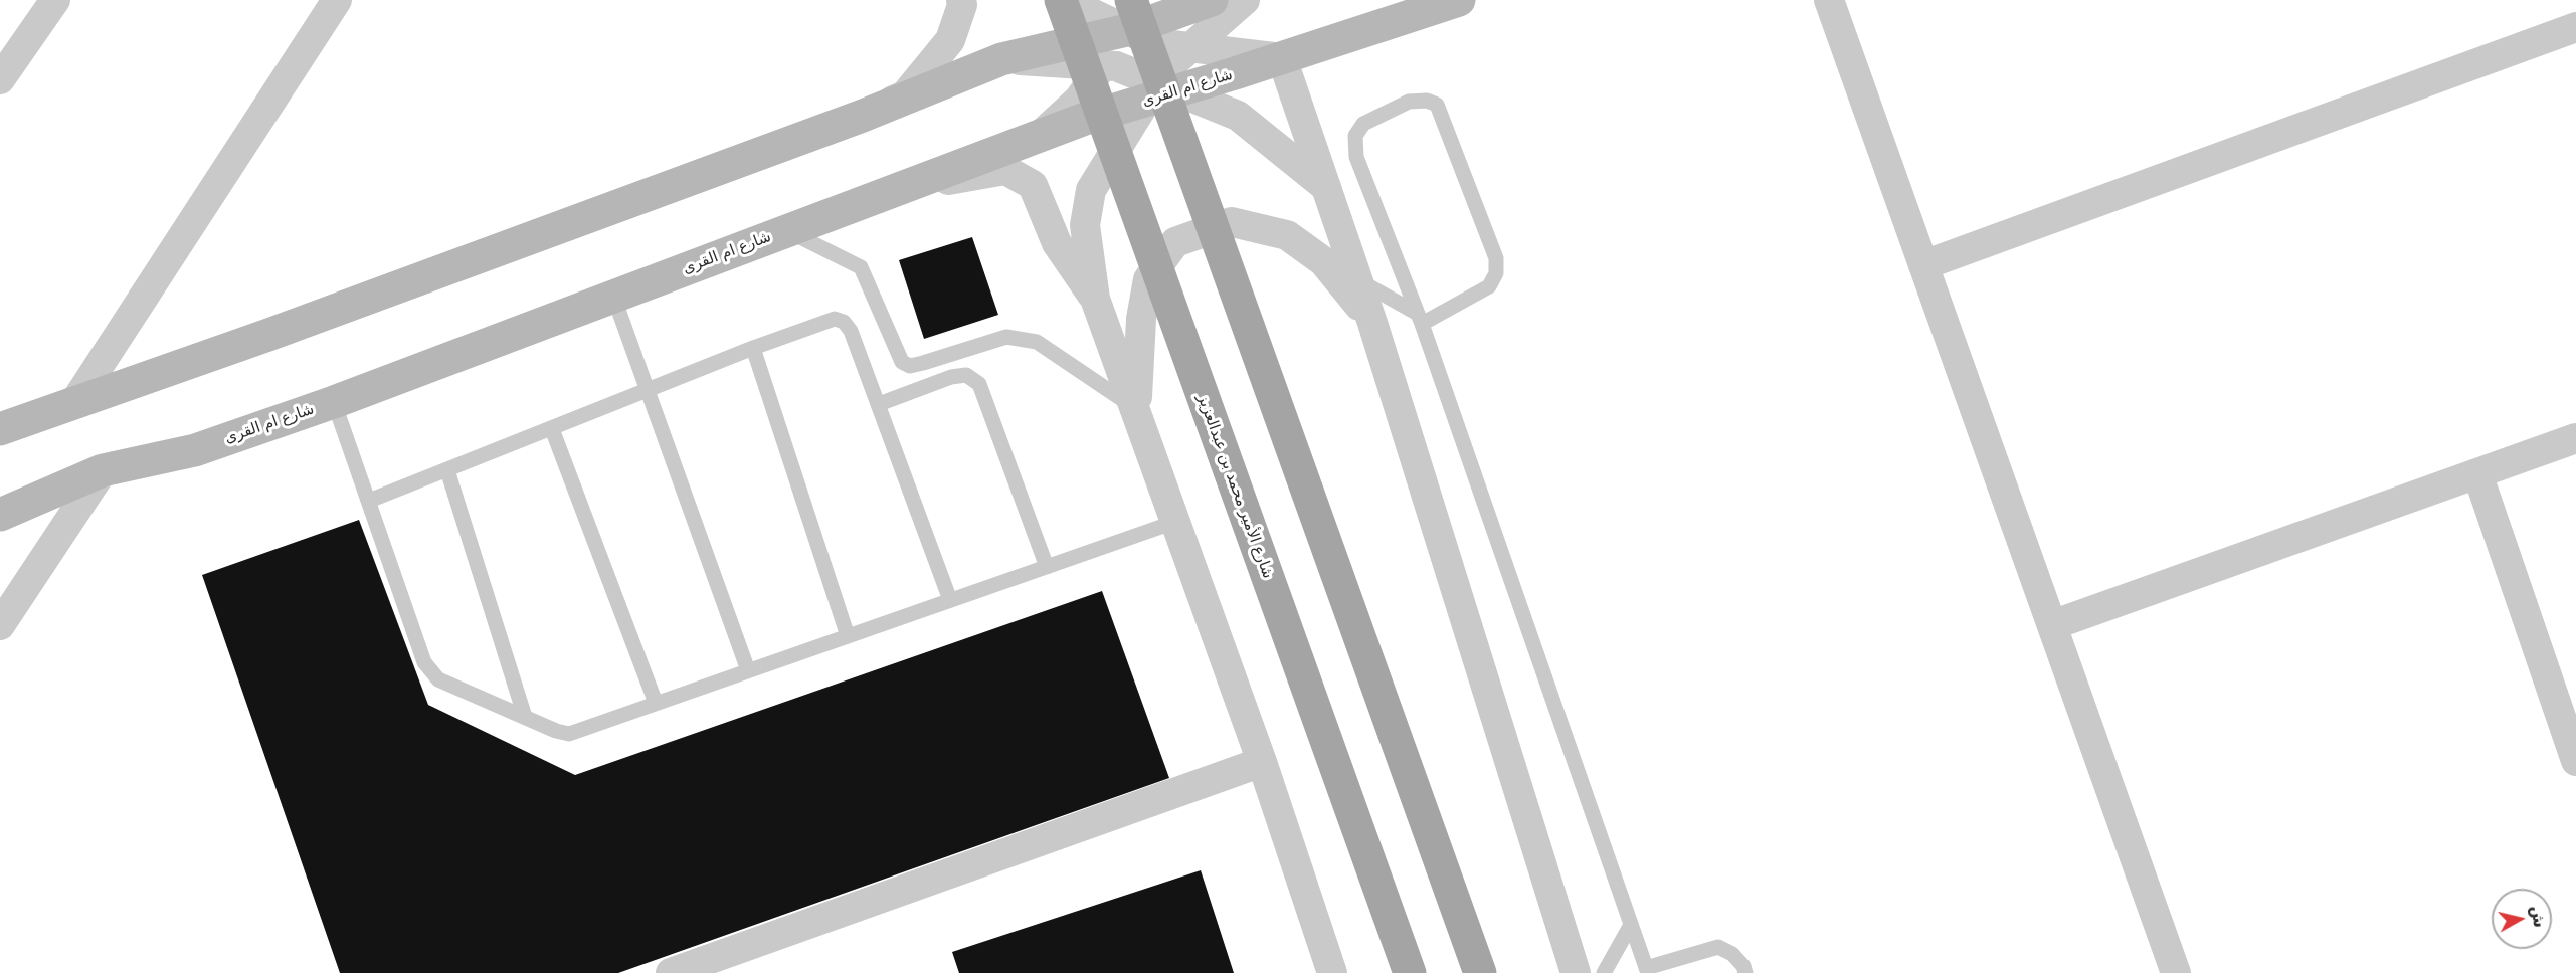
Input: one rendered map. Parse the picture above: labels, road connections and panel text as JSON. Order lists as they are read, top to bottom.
{
  "streets": {
    "main road": ["شارع ام القرى", "شارع الأمير محمد بن عبدالعزيز"]
  },
  "north": "right"
}
